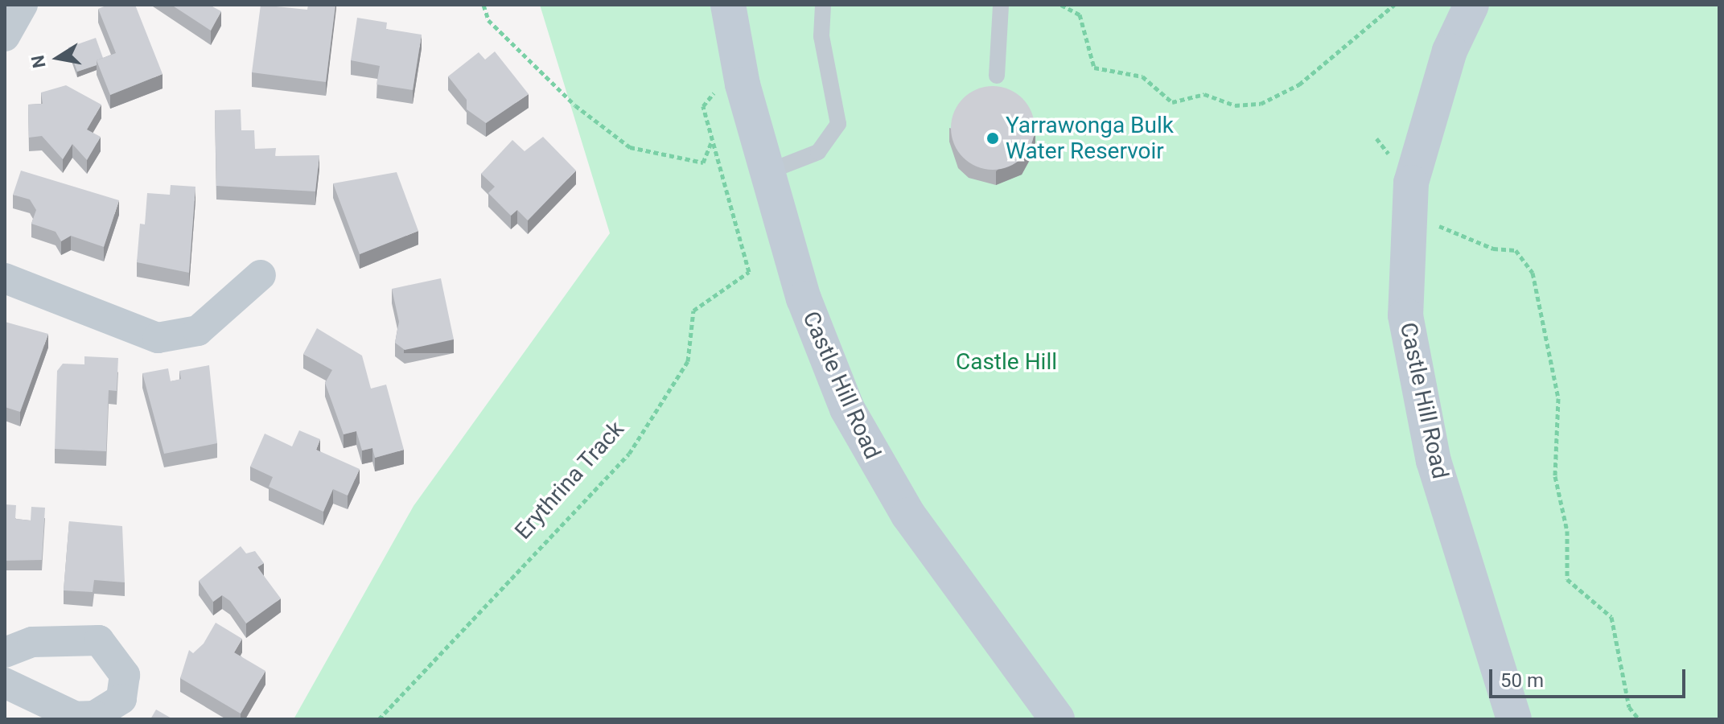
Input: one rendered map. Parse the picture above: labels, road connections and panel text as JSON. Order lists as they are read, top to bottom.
{
  "streets": {
    "main road": ["Castle Hill Road"],
    "path": ["Erythrina Track"]
  },
  "parks": ["Castle Hill"],
  "places": ["Yarrawonga Bulk Water Reservoir"],
  "scale_bar": "50 m",
  "north": "left"
}
